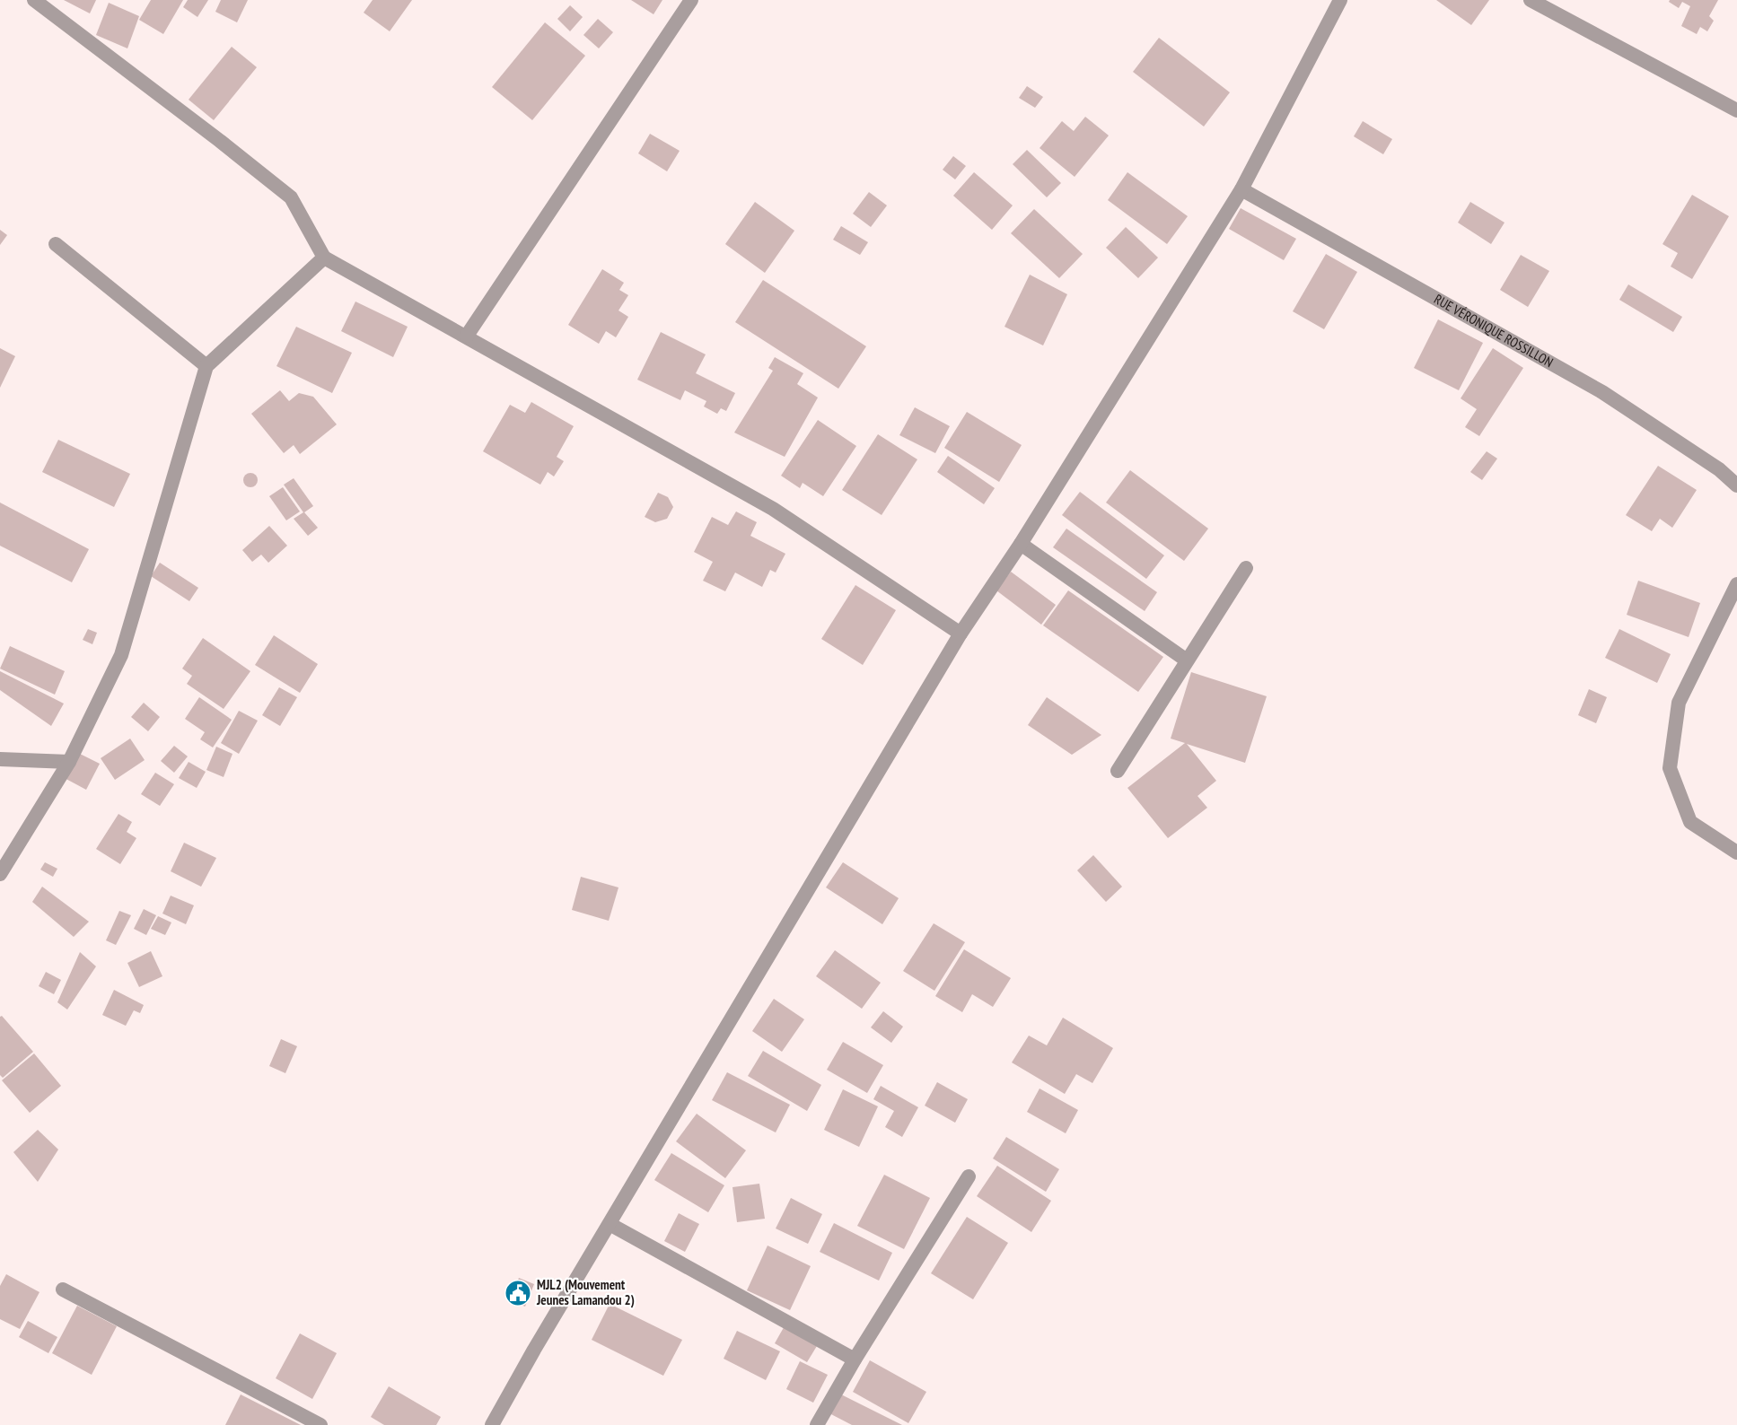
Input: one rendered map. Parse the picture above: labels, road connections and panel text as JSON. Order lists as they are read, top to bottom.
{
  "streets": {
    "street": ["RUE VÉRONIQUE ROSSILLON"]
  },
  "places": {
    "public building": ["MJL2 (Mouvement Jeunes Lamandou 2)"]
  }
}
